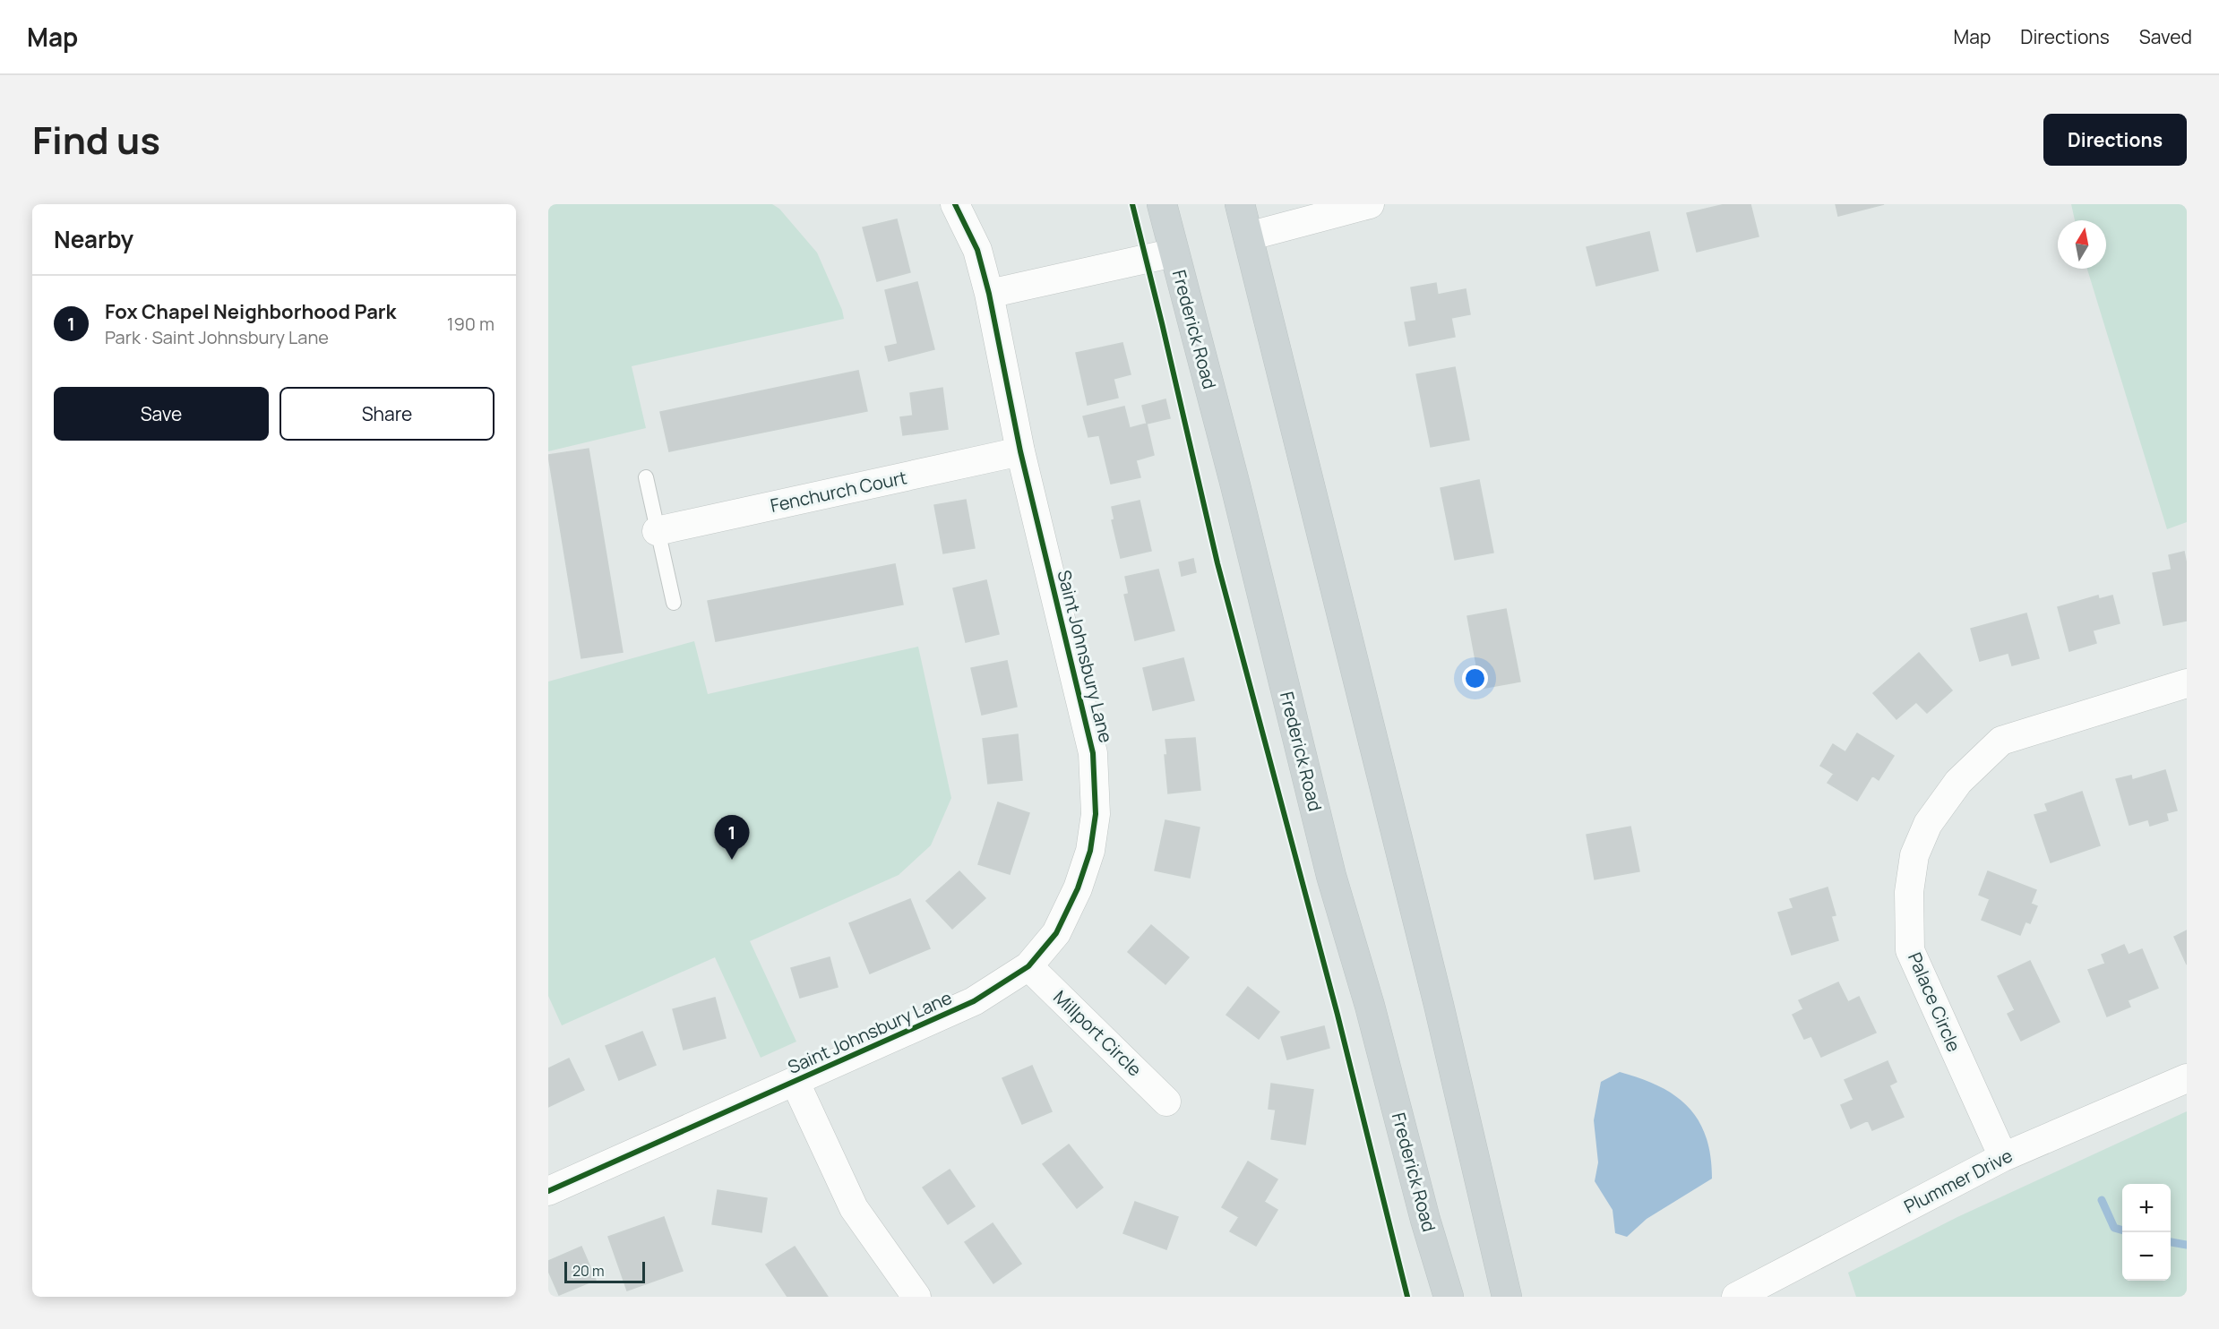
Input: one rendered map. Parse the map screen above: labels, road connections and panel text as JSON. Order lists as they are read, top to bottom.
{
  "streets": {
    "main road": ["Frederick Road"],
    "street": [
      "Fenchurch Court",
      "Saint Johnsbury Lane",
      "Palace Circle",
      "Millport Circle",
      "Plummer Drive"
    ]
  },
  "crossings": [
    ["Fenchurch Court", "Saint Johnsbury Lane"],
    ["Saint Johnsbury Lane", "Millport Circle"],
    ["Palace Circle", "Plummer Drive"]
  ],
  "scale_bar": "20 m",
  "north": "top",
  "page": {
    "header": "Map",
    "nav": ["Map", "Directions", "Saved"],
    "title": "Find us",
    "buttons": [
      "Directions",
      ["Save", "Share"]
    ],
    "heading": "Nearby",
    "list": [
      {
        "mark": "1",
        "name": "Fox Chapel Neighborhood Park",
        "note": "Park · Saint Johnsbury Lane",
        "value": "190 m"
      }
    ],
    "pins": "1",
    "map_buttons": ["+", "−"],
    "scale": "20 m"
  }
}
